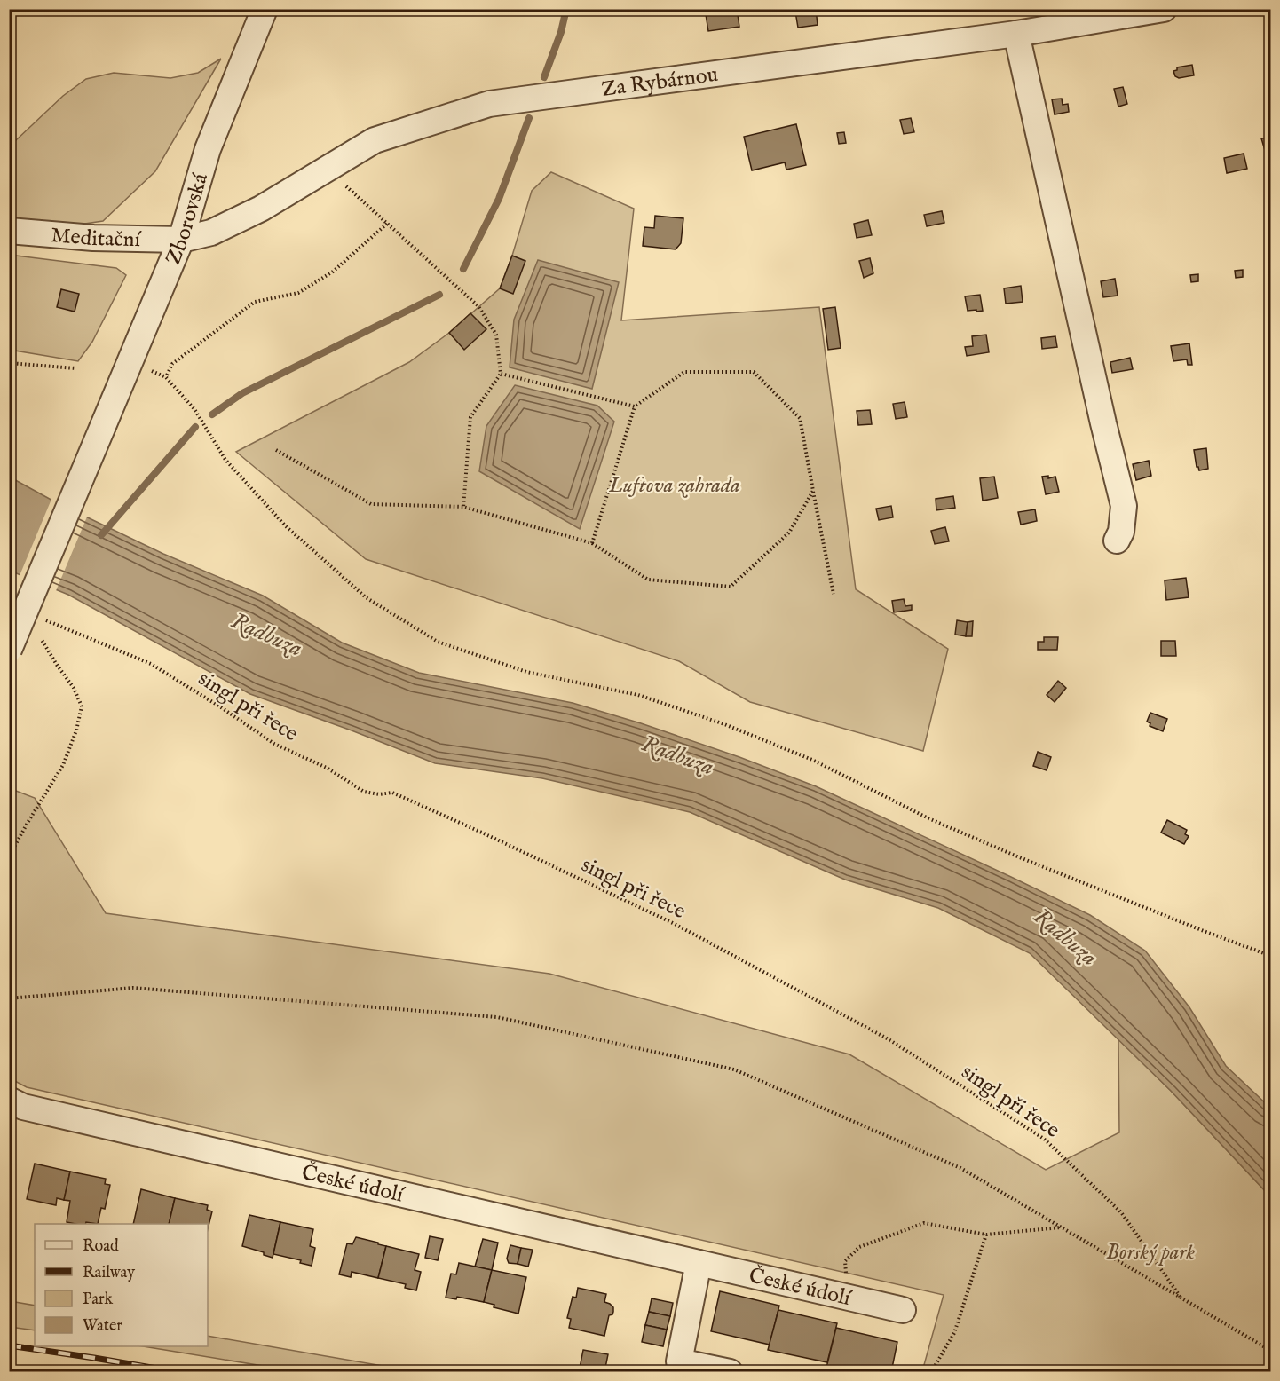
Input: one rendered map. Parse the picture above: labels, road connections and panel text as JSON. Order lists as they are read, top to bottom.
{
  "streets": {
    "street": [
      "Za Rybárnou",
      "Zborovská",
      "Meditační",
      "České údolí"
    ],
    "path": ["singl při řece"]
  },
  "crossings": [
    ["Za Rybárnou", "Zborovská"],
    ["Za Rybárnou", "Meditační"],
    ["Zborovská", "Meditační"]
  ],
  "water": ["Radbuza"],
  "parks": ["Luftova zahrada", "Borský park"],
  "legend": [
    "Road",
    "Railway",
    "Park",
    "Water"
  ]
}
